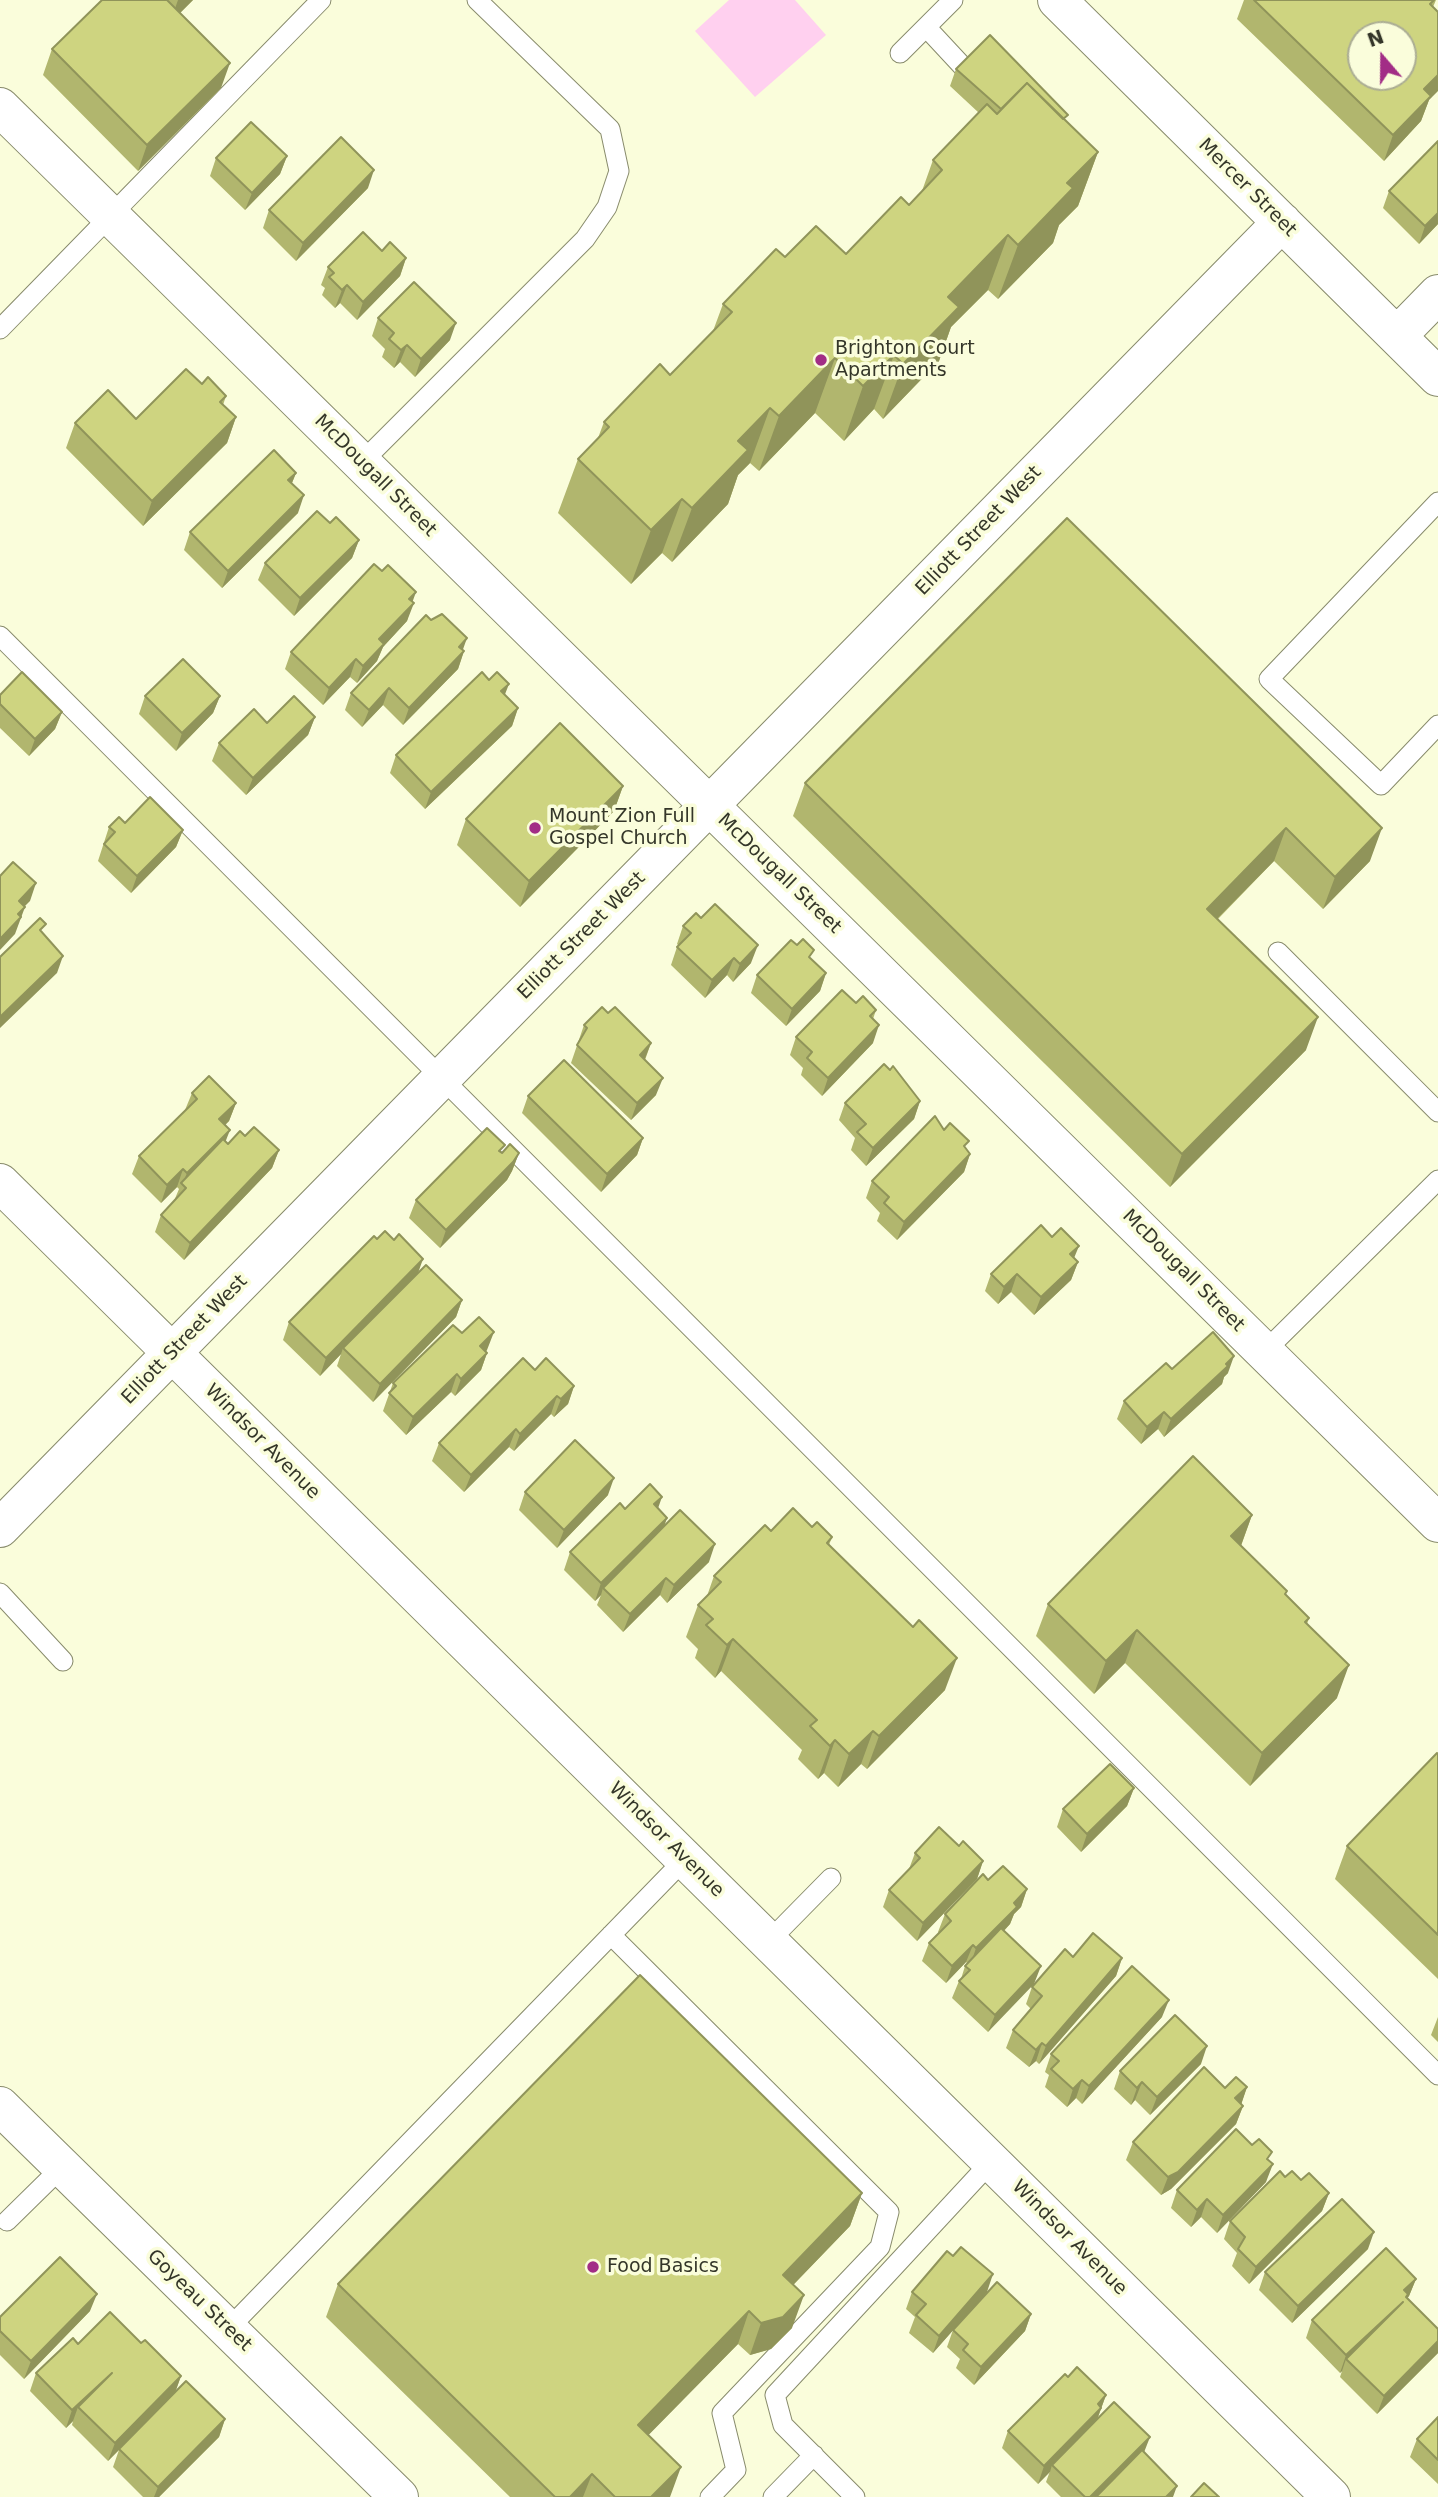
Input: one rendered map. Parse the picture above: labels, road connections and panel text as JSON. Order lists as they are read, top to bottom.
{
  "streets": {
    "street": [
      "Mercer Street",
      "McDougall Street",
      "Elliott Street West",
      "Windsor Avenue",
      "Goyeau Street"
    ]
  },
  "crossings": [
    ["Mercer Street", "Elliott Street West"],
    ["McDougall Street", "Elliott Street West"],
    ["Elliott Street West", "Windsor Avenue"]
  ],
  "places": ["Brighton Court Apartments", "Mount Zion Full Gospel Church", "Food Basics"],
  "north": "top"
}
